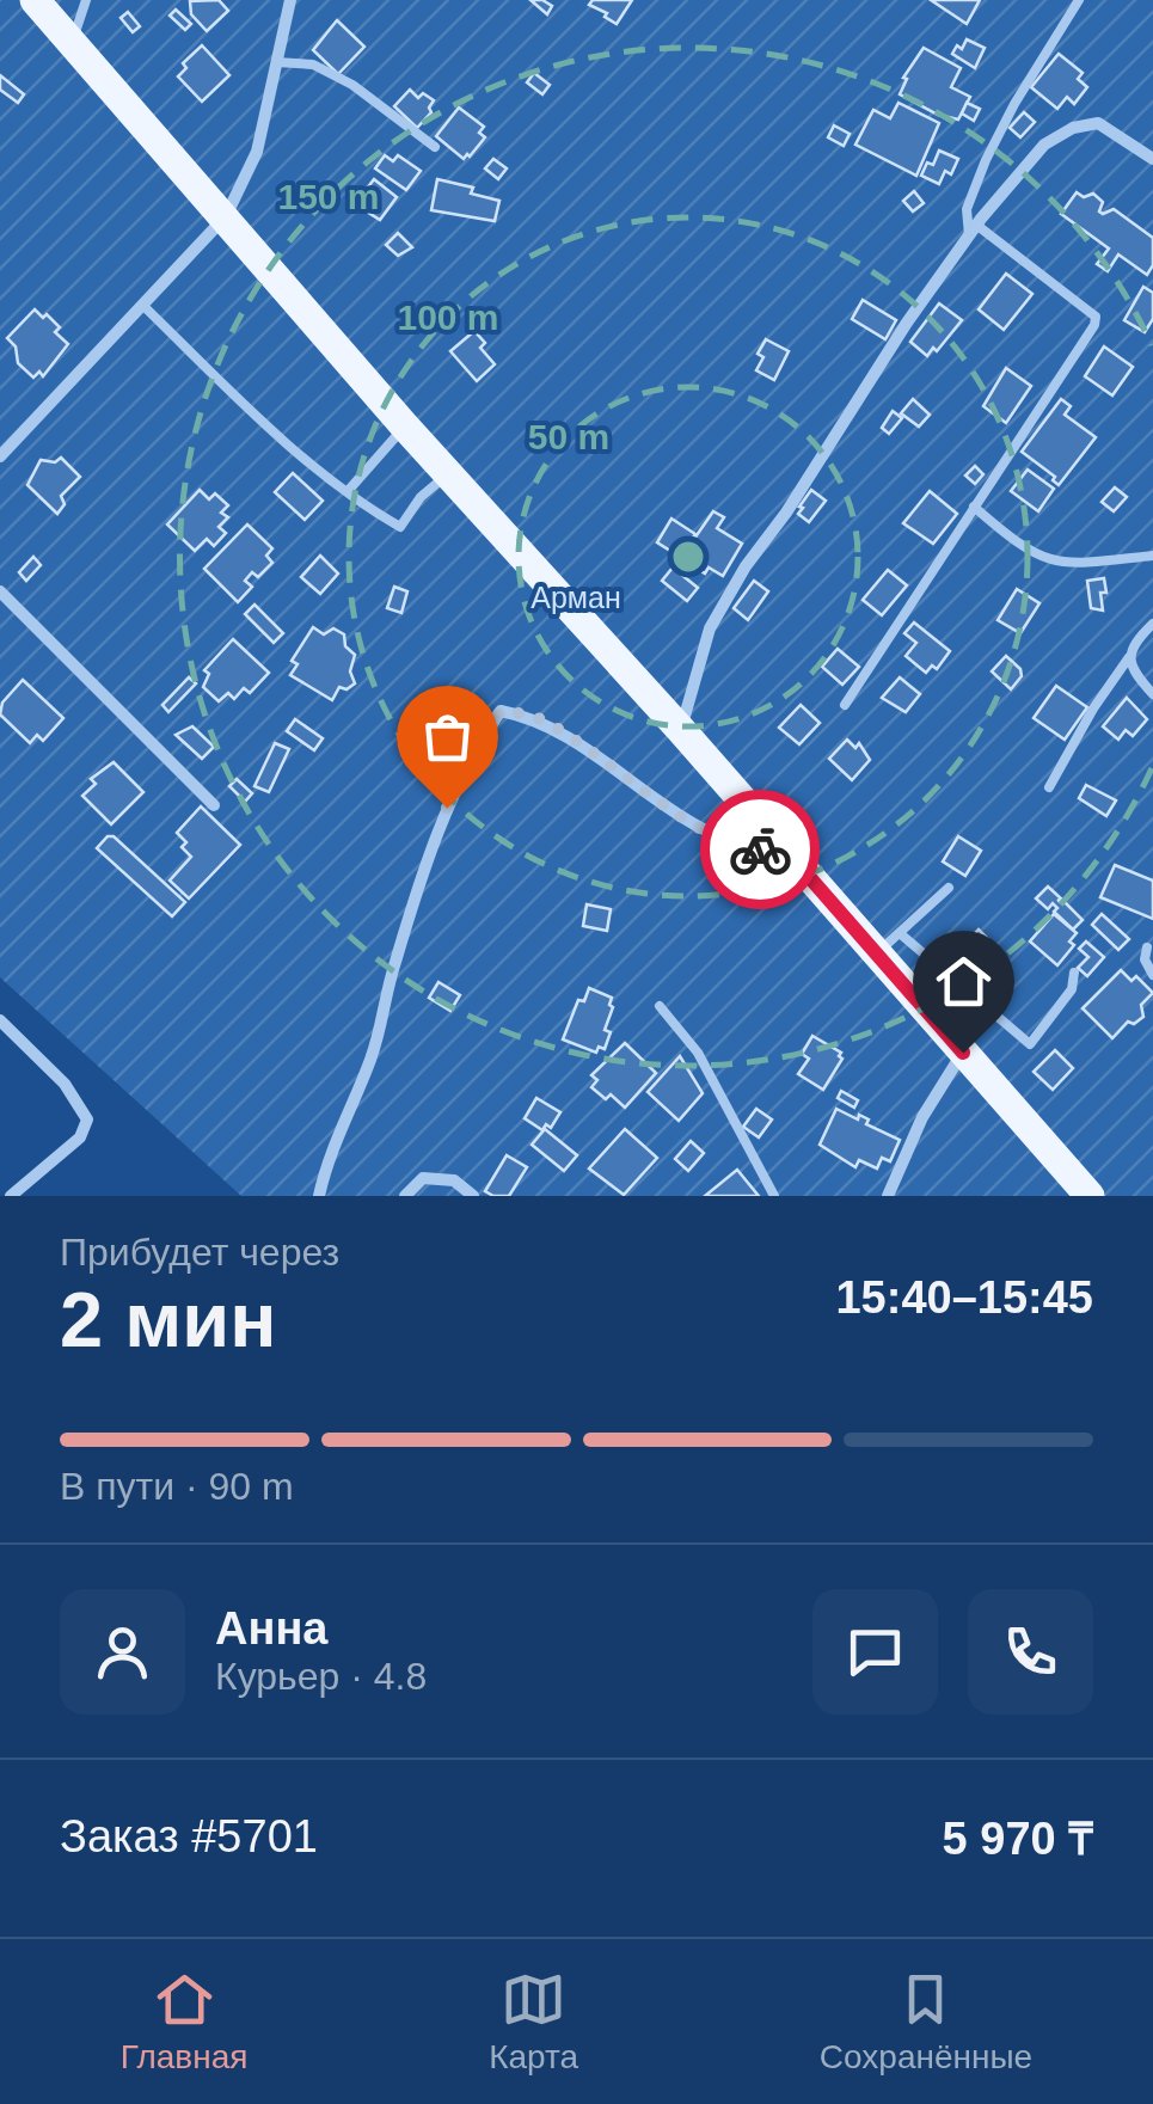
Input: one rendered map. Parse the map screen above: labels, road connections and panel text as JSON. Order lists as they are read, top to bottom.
{
  "parks": ["Арман"],
  "page": {
    "heading": ["2 мин", "Прибудет через", "15:40–15:45"],
    "panel": [
      "Анна",
      "Курьер · 4.8",
      "Заказ #5701",
      "5 970 ₸"
    ],
    "bar": "В пути · 90 m",
    "tabs": ["Главная", "Карта", "Сохранённые"]
  },
  "rings": ["150 m", "100 m", "50 m"]
}
